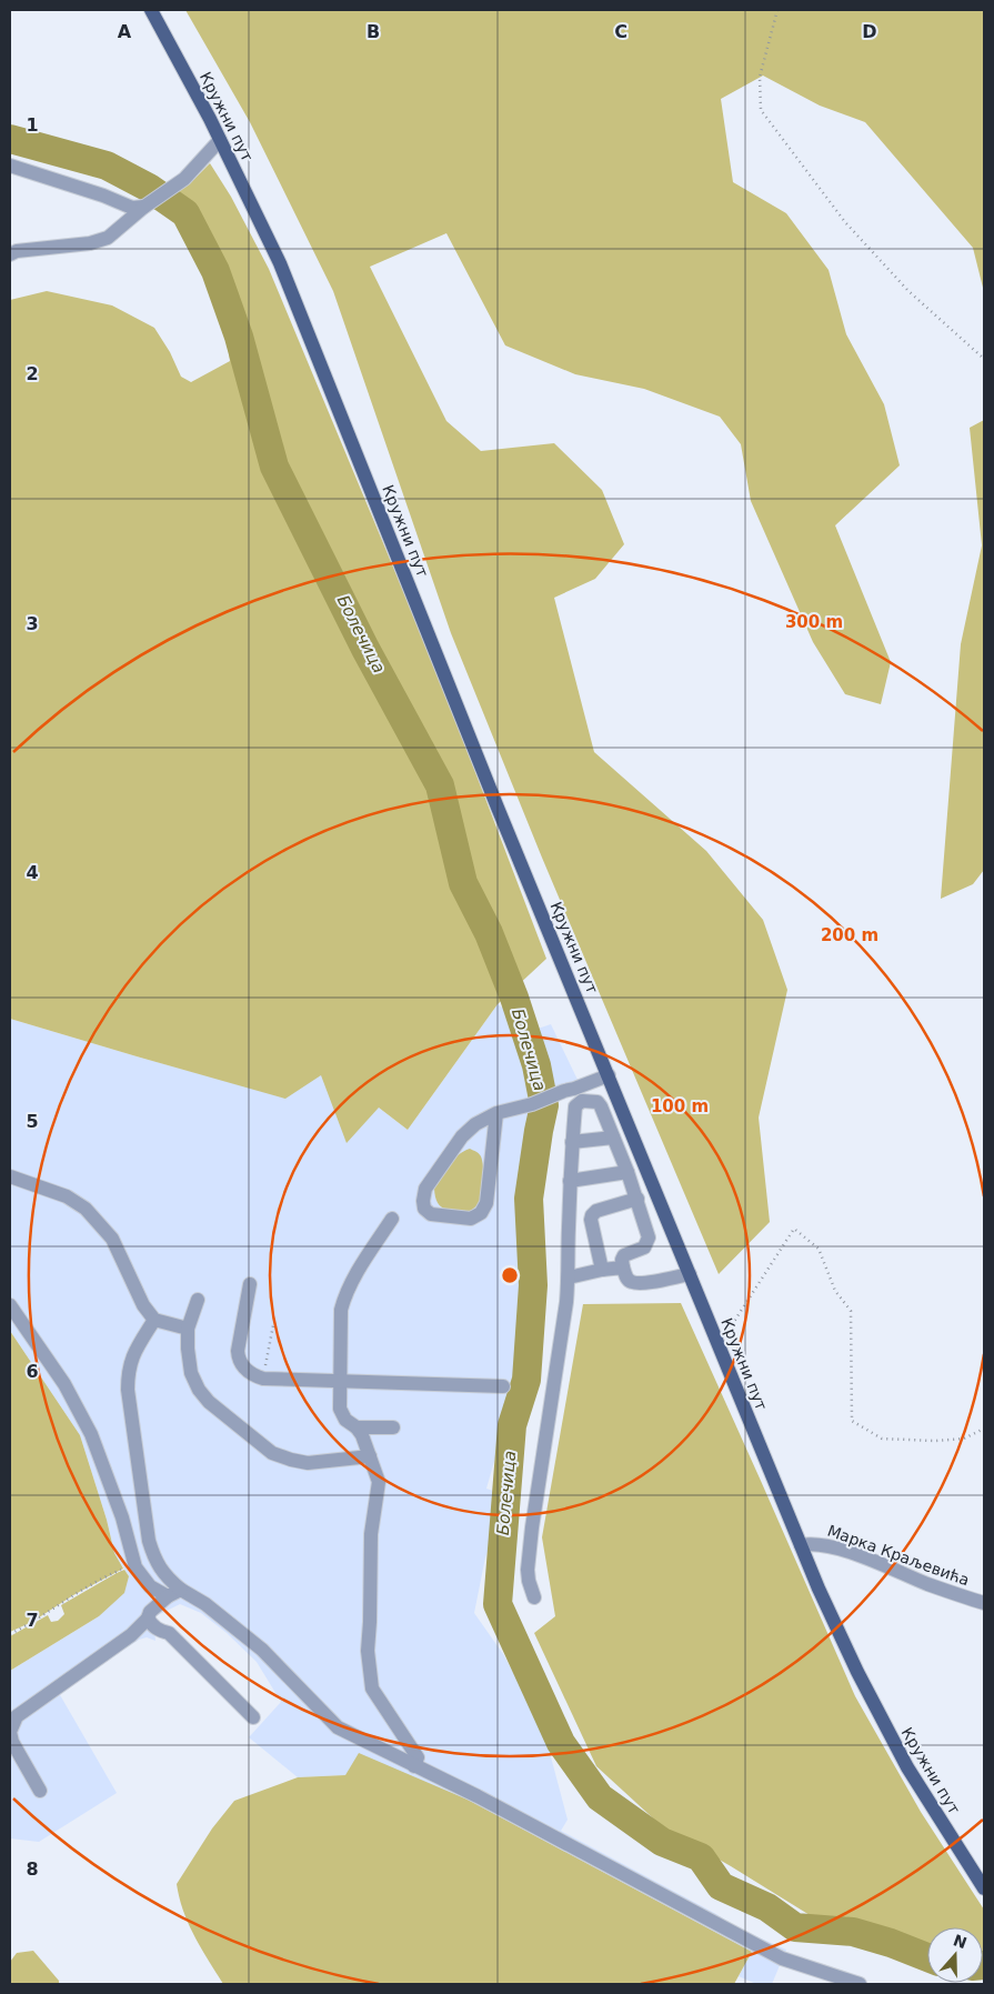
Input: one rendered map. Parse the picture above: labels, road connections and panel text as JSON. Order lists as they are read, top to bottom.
{
  "streets": {
    "main road": ["Кружни пут"],
    "street": ["Марка Краљевића"]
  },
  "crossings": [
    ["Кружни пут", "Марка Краљевића"]
  ],
  "water": ["Болечица"],
  "north": "top",
  "grid": {
    "columns": [
      "A",
      "B",
      "C",
      "D"
    ],
    "rows": [
      "1",
      "2",
      "3",
      "4",
      "5",
      "6",
      "7",
      "8"
    ]
  },
  "rings": ["300 m", "200 m", "100 m"]
}
